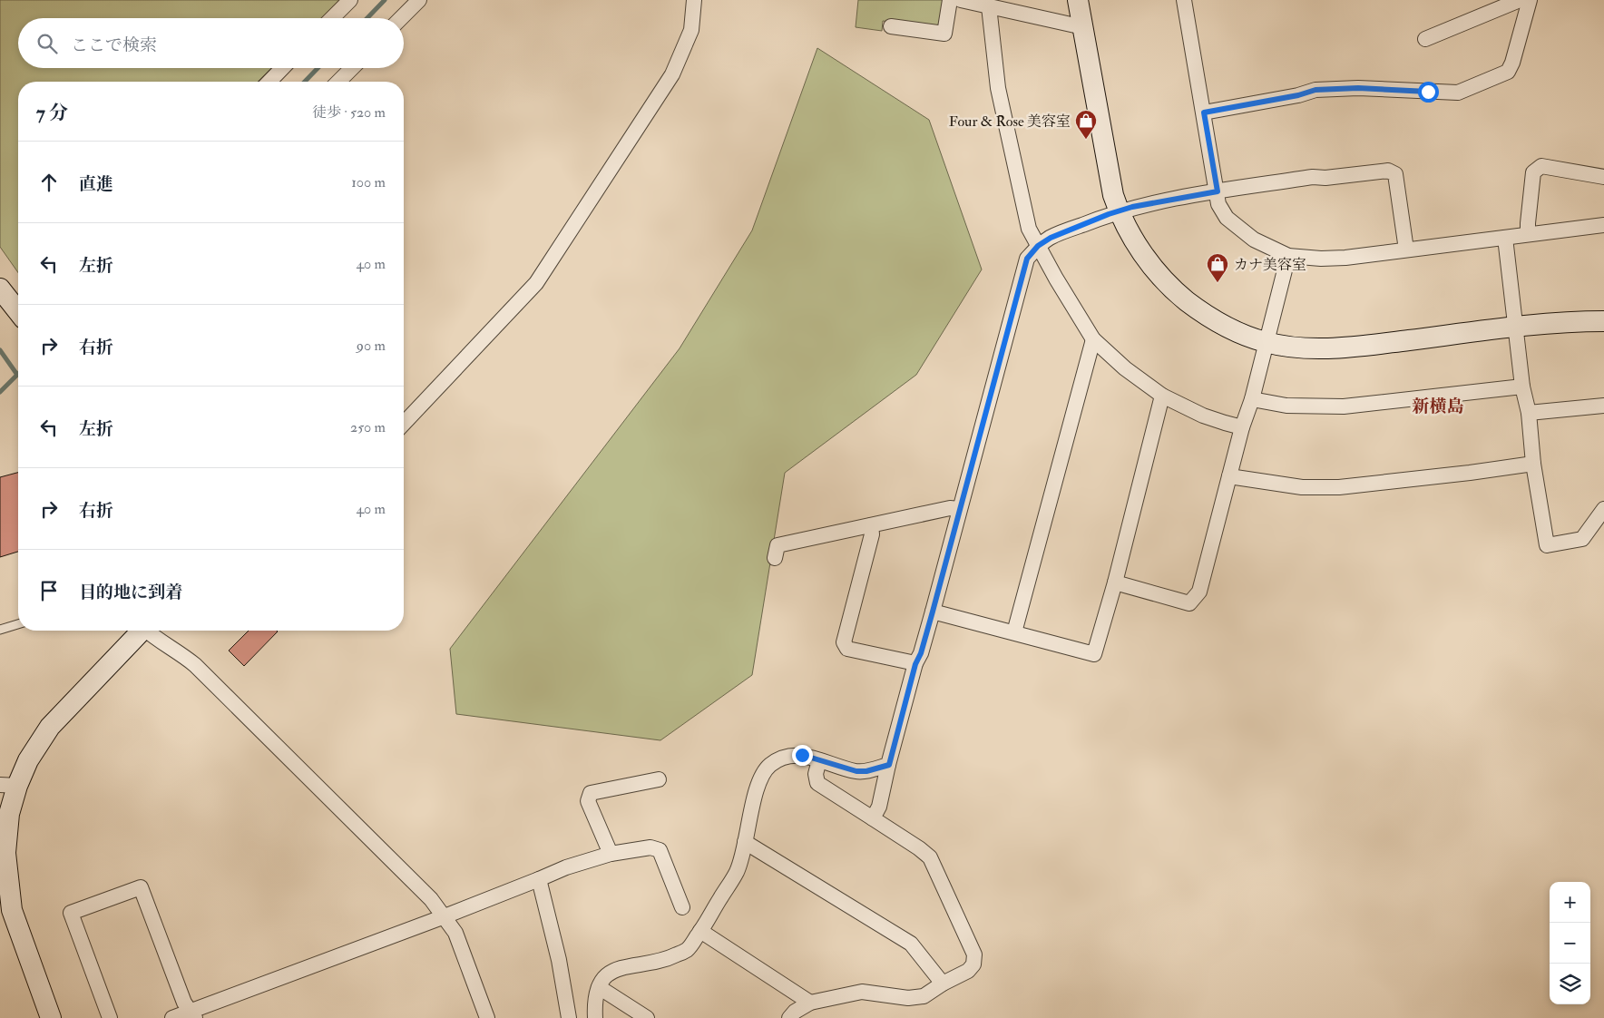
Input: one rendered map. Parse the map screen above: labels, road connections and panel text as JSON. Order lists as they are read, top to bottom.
{
  "districts": ["新横島"],
  "places": {
    "shop": ["Four & Rose 美容室", "カナ美容室"]
  },
  "page": {
    "search": "ここで検索",
    "heading": ["7 分", "徒歩 · 520 m"],
    "list": [
      ["直進", "100 m"],
      ["左折", "40 m"],
      ["右折", "90 m"],
      ["左折", "250 m"],
      ["右折", "40 m"],
      "目的地に到着"
    ],
    "map_buttons": ["+", "−"]
  }
}
